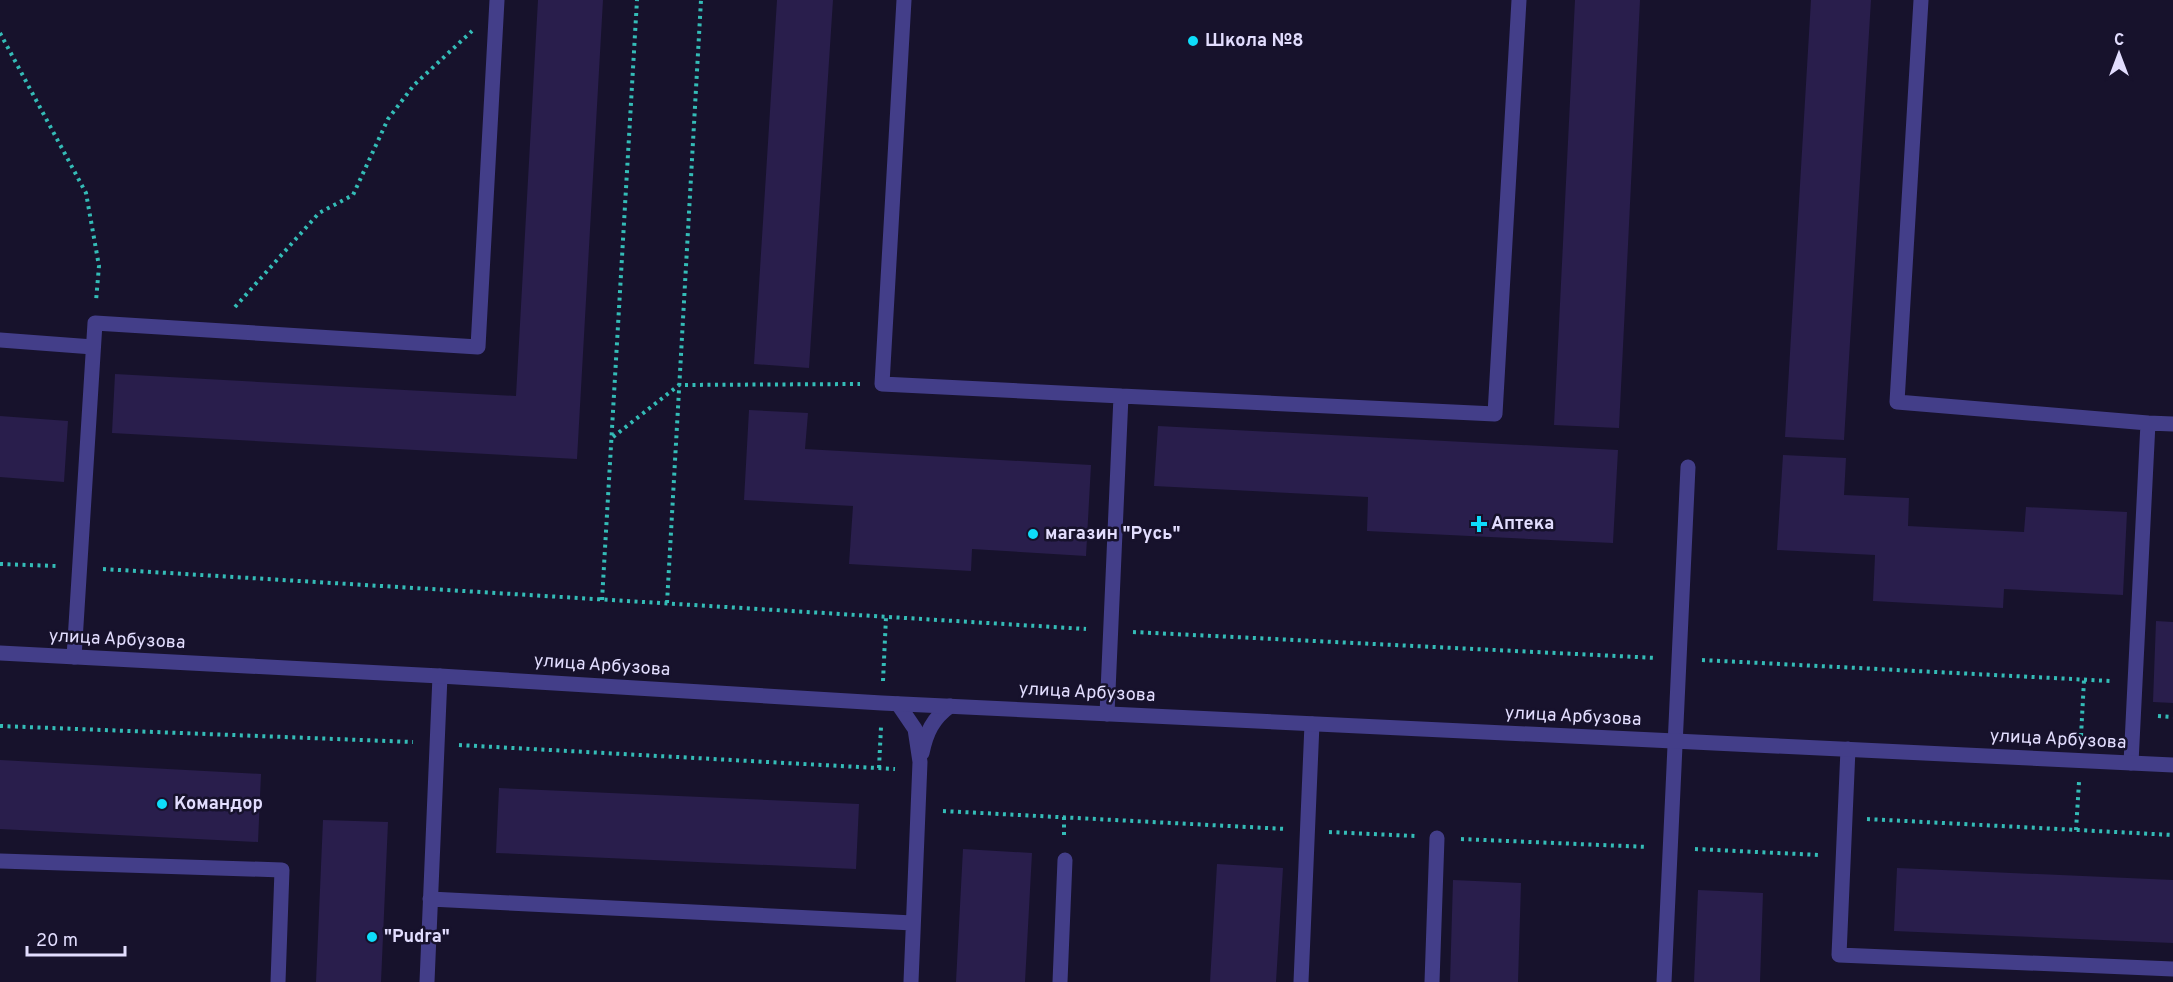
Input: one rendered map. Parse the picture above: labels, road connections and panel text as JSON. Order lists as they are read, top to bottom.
{
  "streets": {
    "street": ["улица Арбузова"]
  },
  "places": {
    "other": [
      "Школа №8",
      "магазин \"Русь\"",
      "Командор",
      "\"Pudra\""
    ],
    "health": ["Аптека"]
  },
  "scale_bar": "20 m",
  "north": "top"
}
